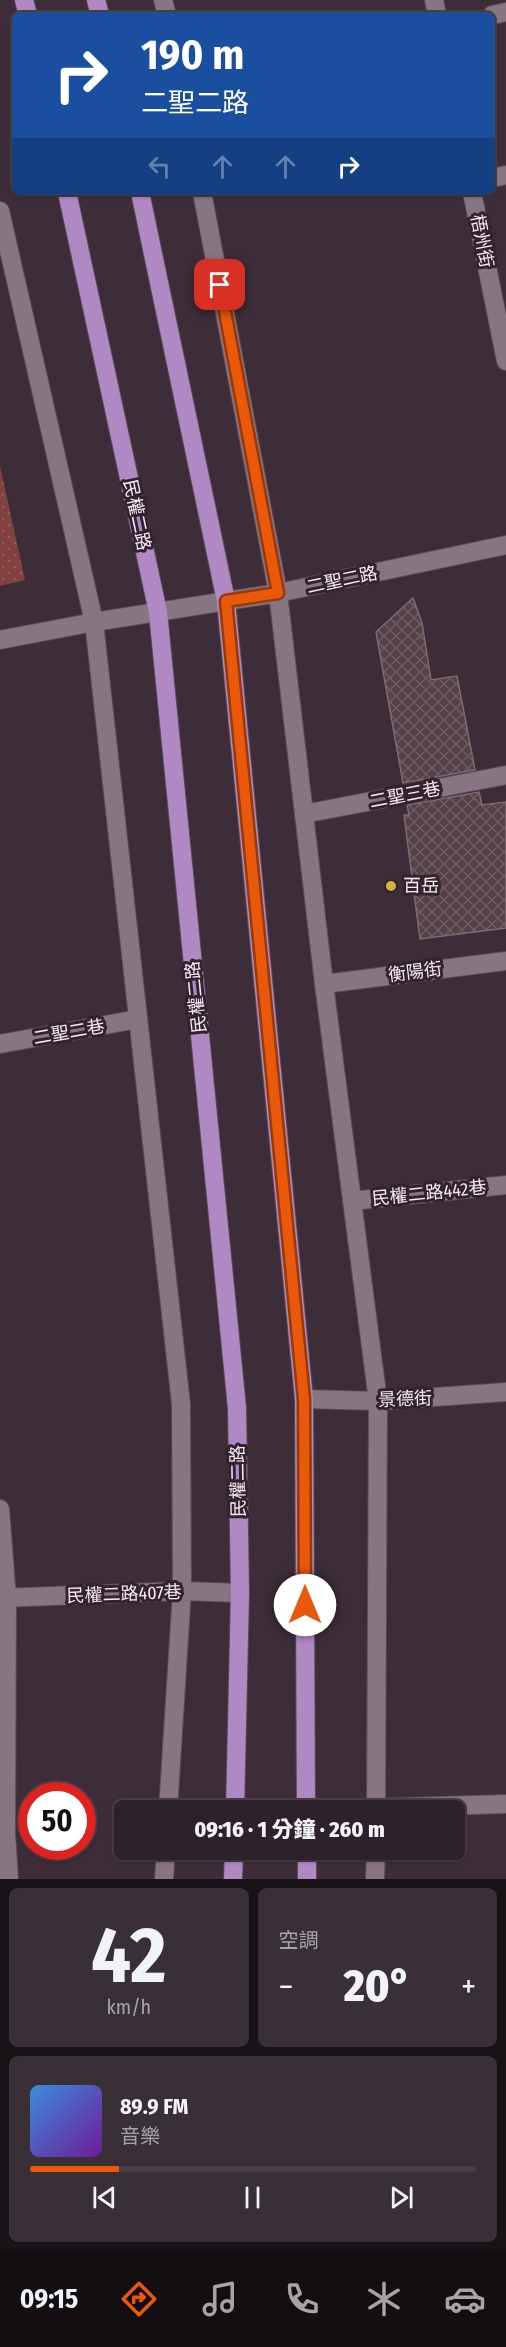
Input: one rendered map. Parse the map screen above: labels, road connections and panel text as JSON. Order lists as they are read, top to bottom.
{
  "streets": {
    "main road": ["民權二路"],
    "street": [
      "梧州街",
      "二聖二路",
      "二聖三巷",
      "衡陽街",
      "二聖二巷",
      "民權二路442巷",
      "景德街",
      "民權二路407巷"
    ]
  },
  "crossings": [
    ["民權二路", "二聖二路"],
    ["民權二路", "民權二路407巷"]
  ],
  "places": ["百岳"],
  "page": {
    "turn": ["190 m", "二聖二路"],
    "limit": "50",
    "trip": "09:16 · 1 分鐘 · 260 m",
    "tile": [
      ["42", "km/h"],
      "空調"
    ],
    "heat": ["−", "20°", "+"],
    "song": ["89.9 FM", "音樂"],
    "tabs": "09:15"
  }
}
